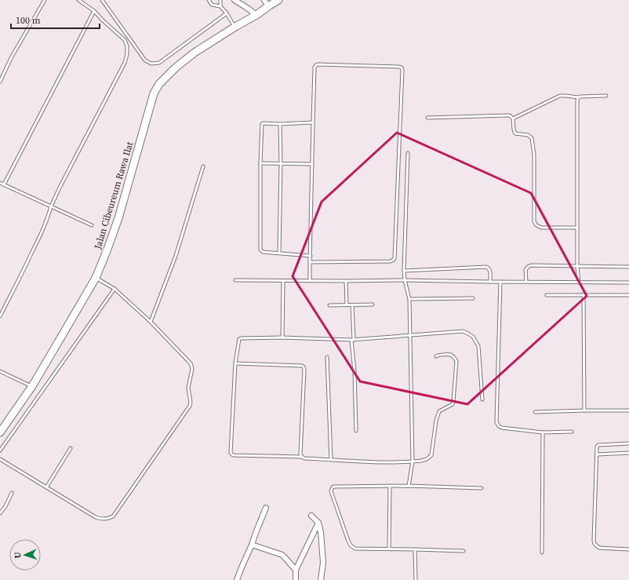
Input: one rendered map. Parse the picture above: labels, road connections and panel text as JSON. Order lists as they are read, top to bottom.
{
  "streets": {
    "street": ["Jalan Cibeureum Rawa Ilat"]
  },
  "scale_bar": "100 m",
  "north": "left"
}
